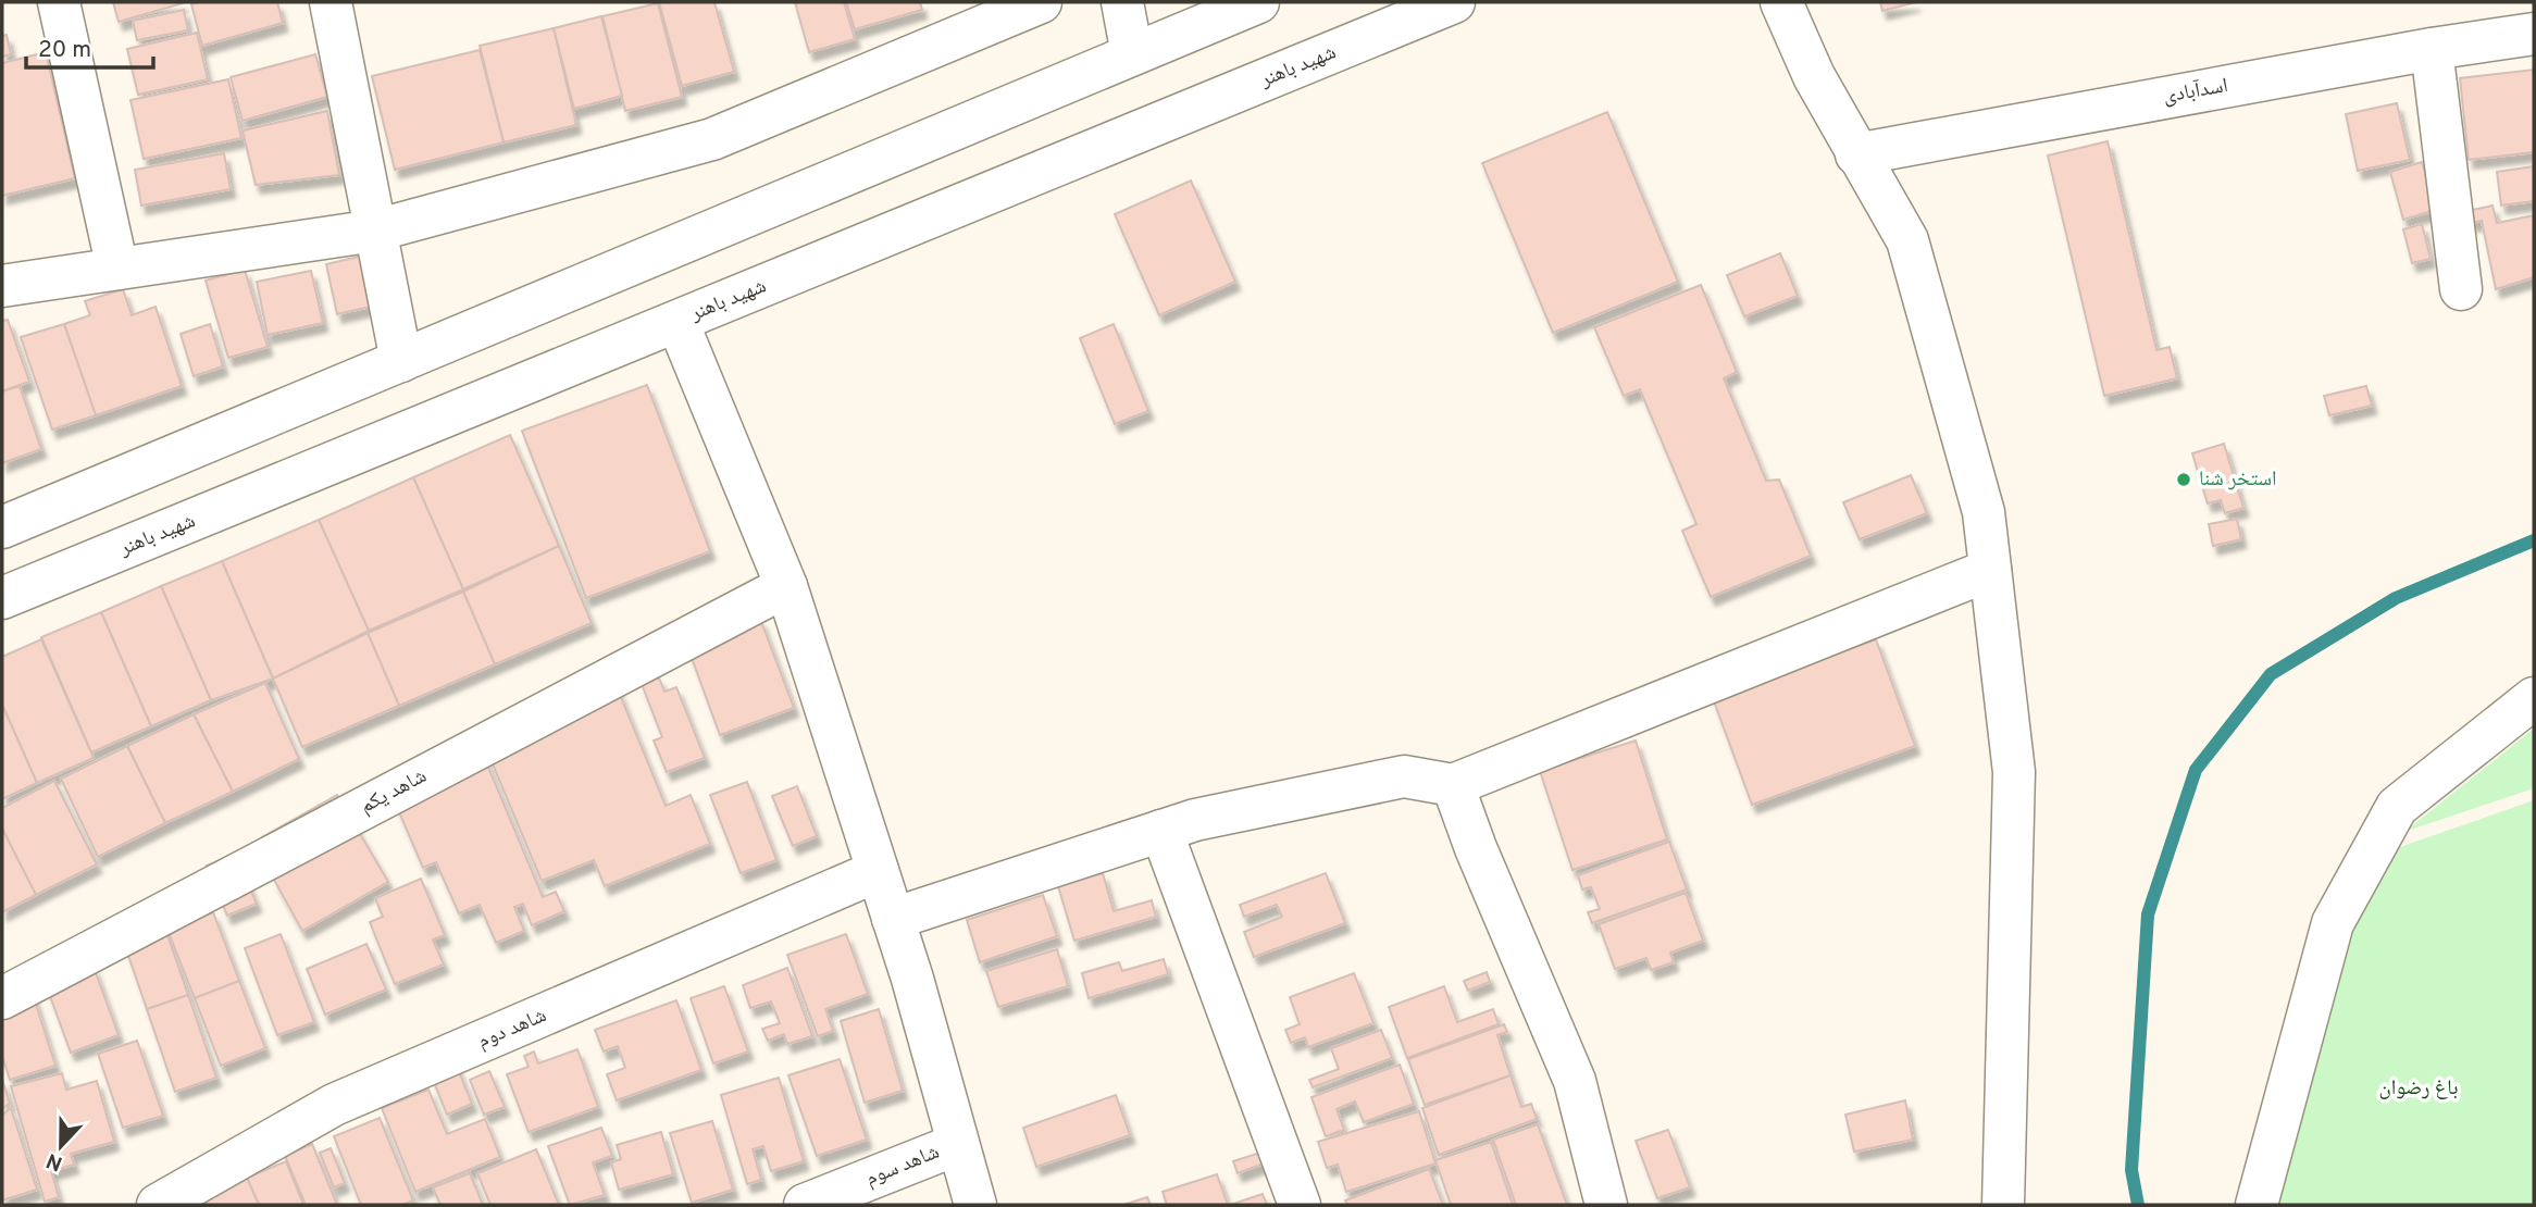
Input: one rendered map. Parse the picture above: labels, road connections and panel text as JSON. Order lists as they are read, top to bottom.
{
  "streets": {
    "street": [
      "شهید باهنر",
      "اسدآبادی",
      "شاهد یکم",
      "شاهد دوم",
      "شاهد سوم"
    ]
  },
  "parks": ["باغ رضوان"],
  "places": ["استخر شنا"],
  "scale_bar": "20 m",
  "north": "bottom"
}
